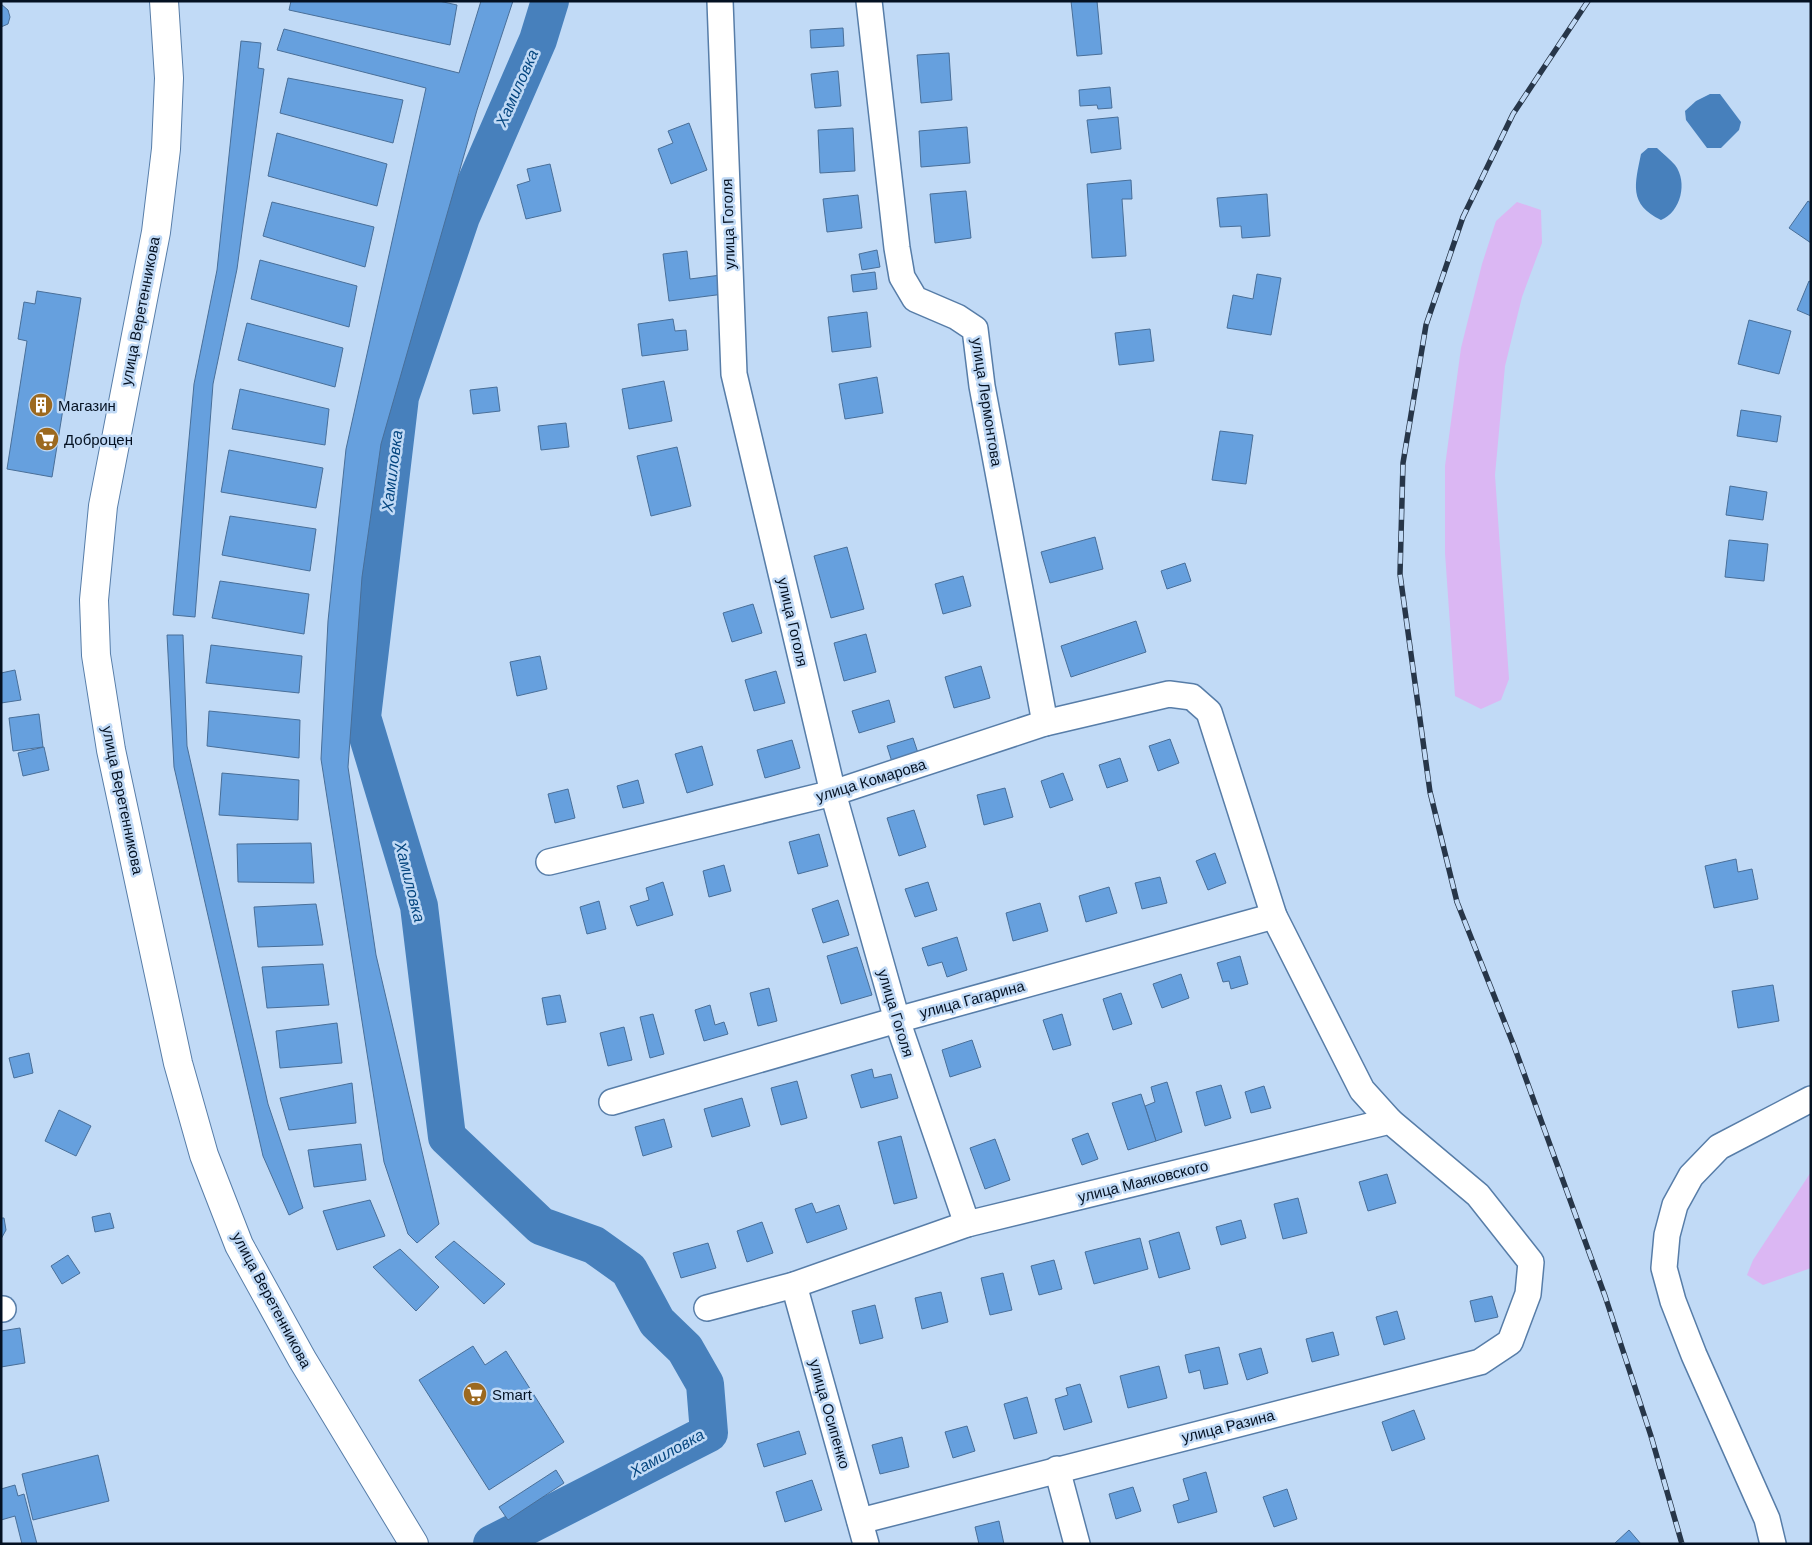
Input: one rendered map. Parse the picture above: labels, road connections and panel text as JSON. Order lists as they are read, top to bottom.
{
  "streets": {
    "main road": ["улица Веретенникова"],
    "street": [
      "улица Гоголя",
      "улица Лермонтова",
      "улица Комарова",
      "улица Гагарина",
      "улица Маяковского",
      "улица Осипенко",
      "улица Разина"
    ]
  },
  "crossings": [
    ["улица Гоголя", "улица Комарова"],
    ["улица Гоголя", "улица Гагарина"],
    ["улица Гоголя", "улица Маяковского"],
    ["улица Лермонтова", "улица Комарова"],
    ["улица Комарова", "улица Гагарина"],
    ["улица Маяковского", "улица Осипенко"],
    ["улица Маяковского", "улица Разина"],
    ["улица Осипенко", "улица Разина"]
  ],
  "water": ["Хамиловка"],
  "places": {
    "building": ["Магазин"],
    "supermarket": ["Доброцен", "Smart"]
  }
}
